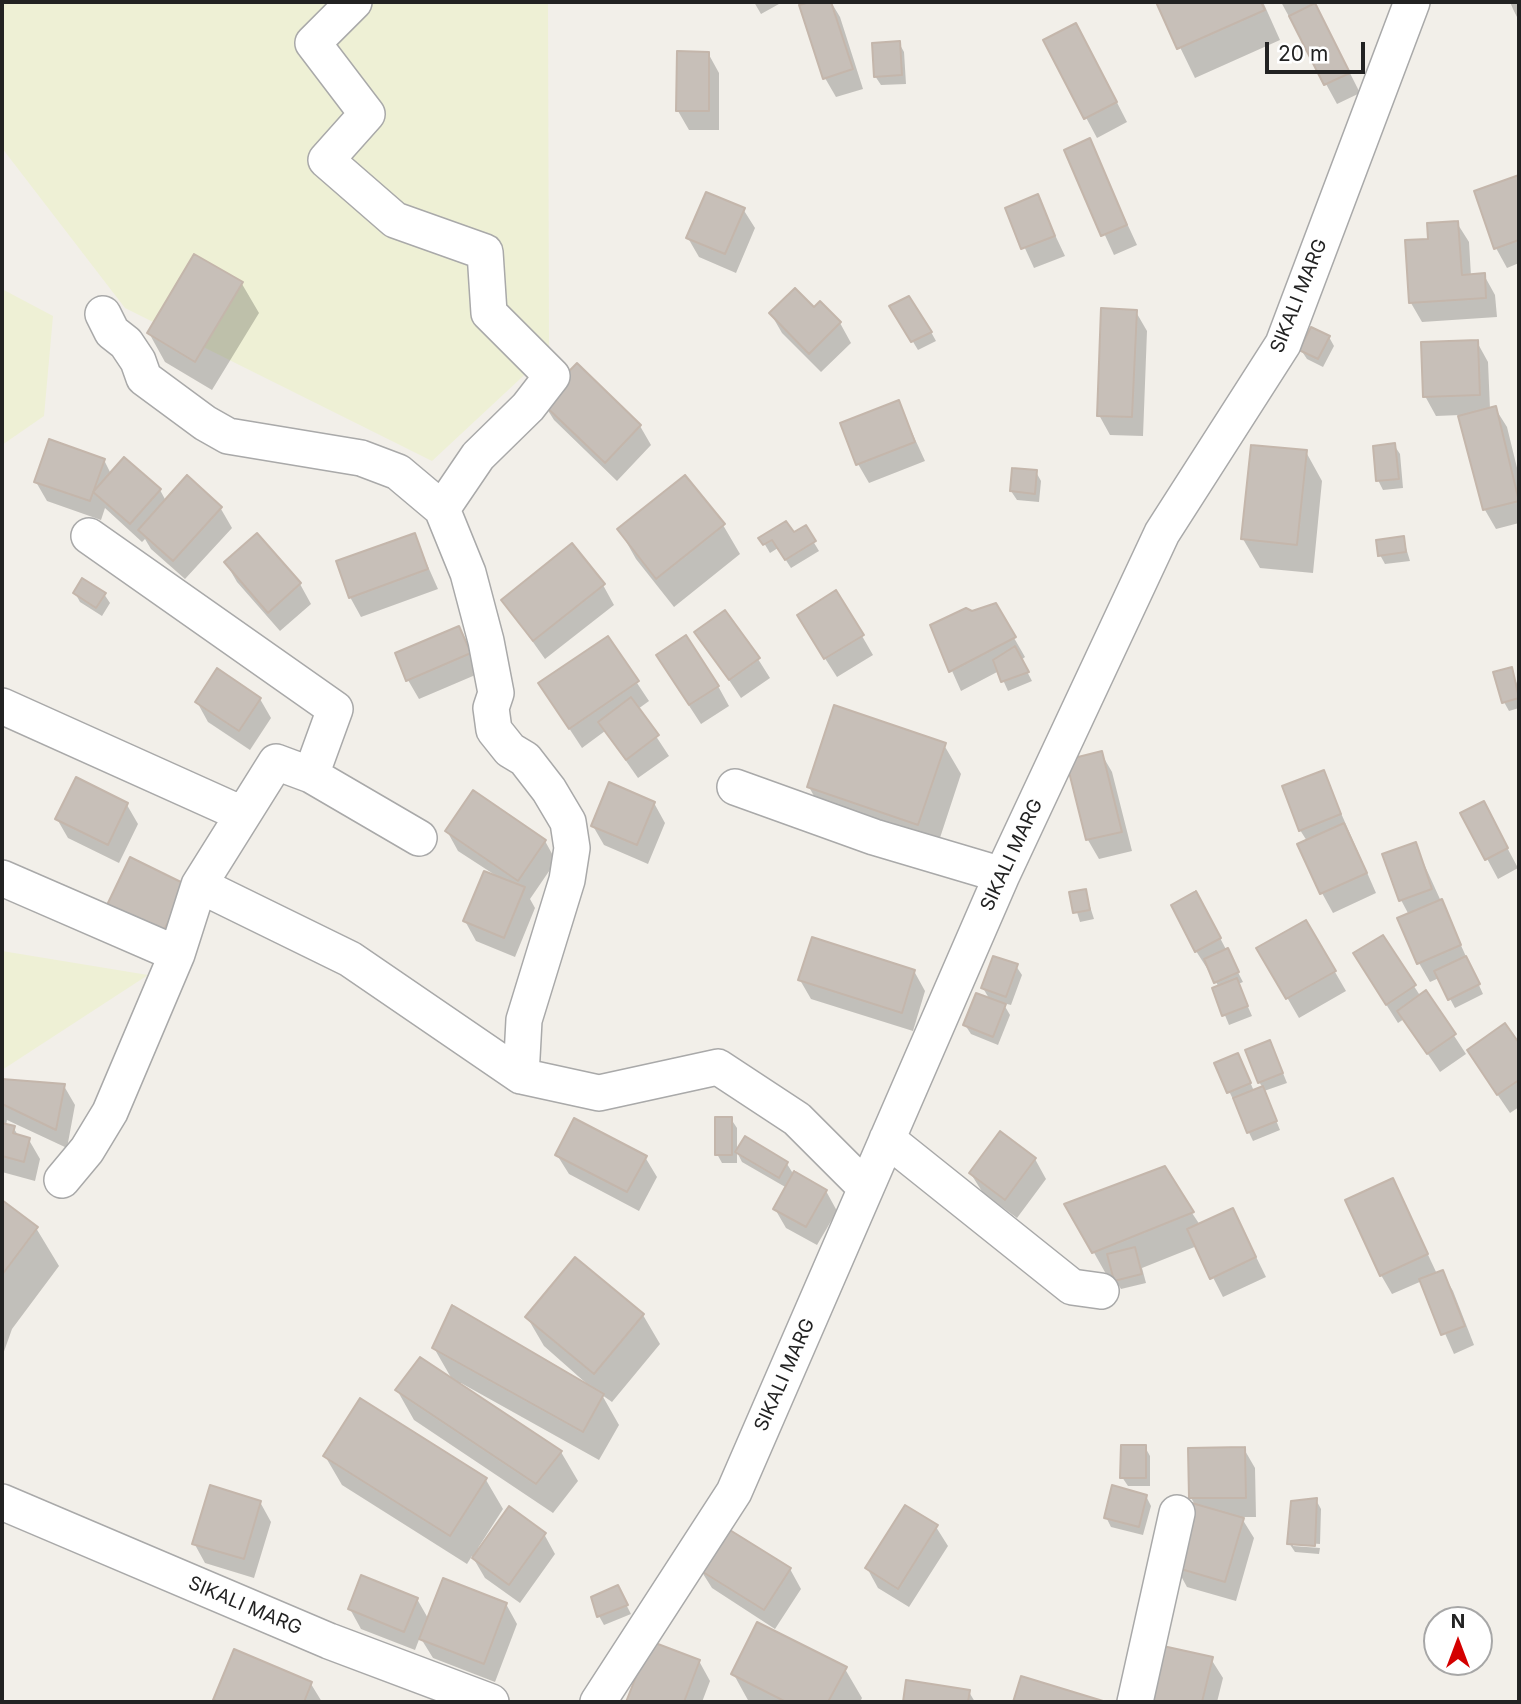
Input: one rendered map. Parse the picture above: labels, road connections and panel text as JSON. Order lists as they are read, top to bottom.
{
  "streets": {
    "street": ["SIKALI MARG"]
  },
  "scale_bar": "20 m",
  "north": "top"
}
